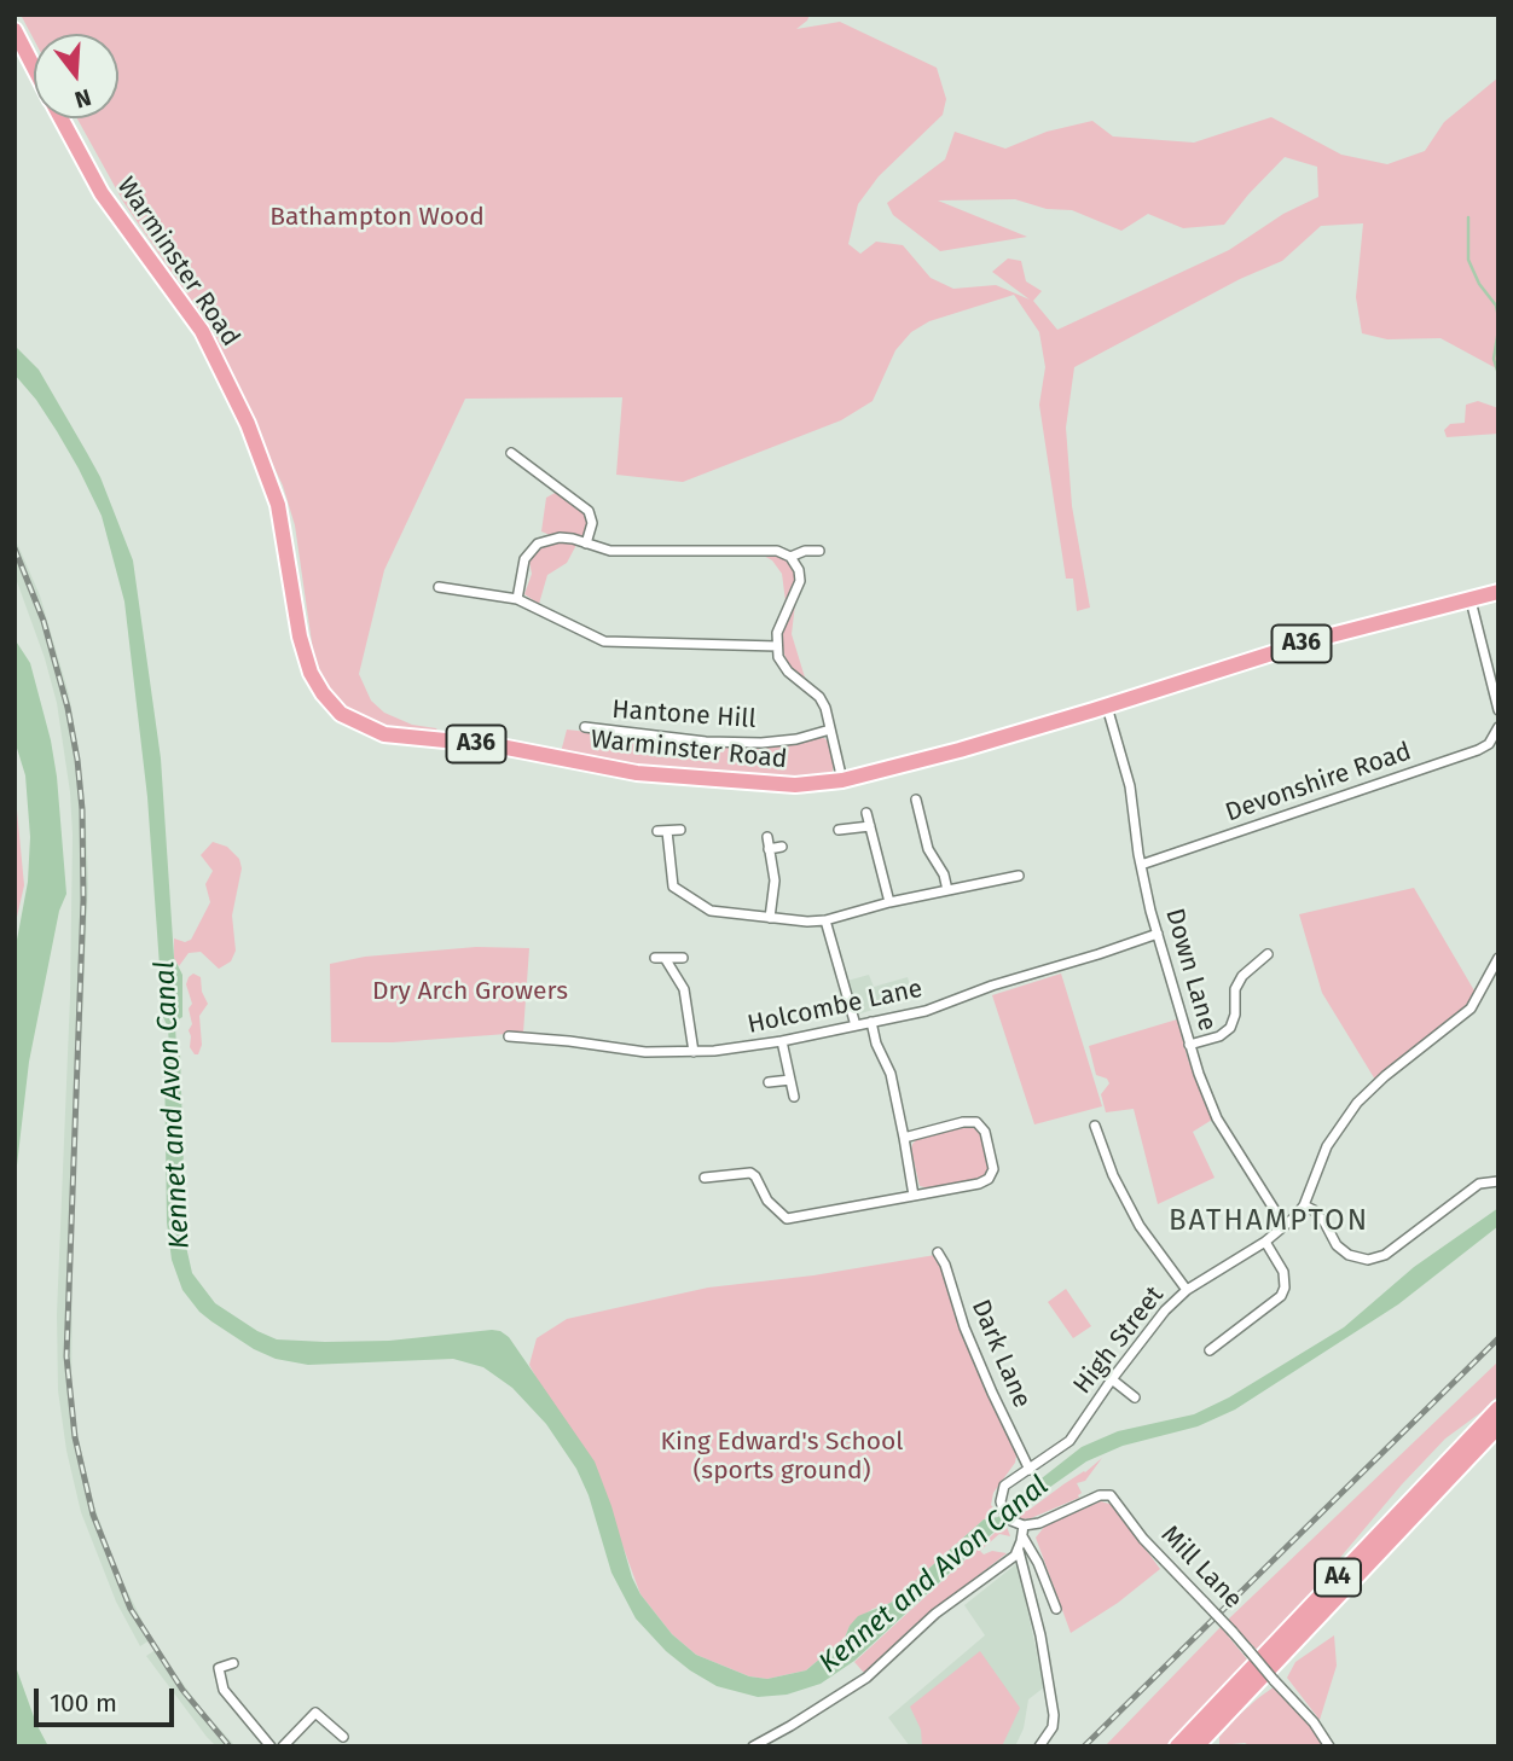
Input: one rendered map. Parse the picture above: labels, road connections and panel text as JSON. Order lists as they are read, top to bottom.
{
  "streets": {
    "highway": ["Warminster Road", "A36", "A4"],
    "street": [
      "Hantone Hill",
      "Devonshire Road",
      "Down Lane",
      "Holcombe Lane",
      "High Street",
      "Dark Lane",
      "Mill Lane"
    ]
  },
  "crossings": [
    ["Warminster Road", "Down Lane"],
    ["Devonshire Road", "Down Lane"],
    ["Down Lane", "Holcombe Lane"],
    ["Down Lane", "High Street"],
    ["High Street", "Dark Lane"],
    ["High Street", "Mill Lane"]
  ],
  "districts": ["BATHAMPTON"],
  "water": ["Kennet and Avon Canal"],
  "parks": ["Bathampton Wood", "Dry Arch Growers", "King Edward's School (sports ground)"],
  "scale_bar": "100 m",
  "north": "bottom"
}
